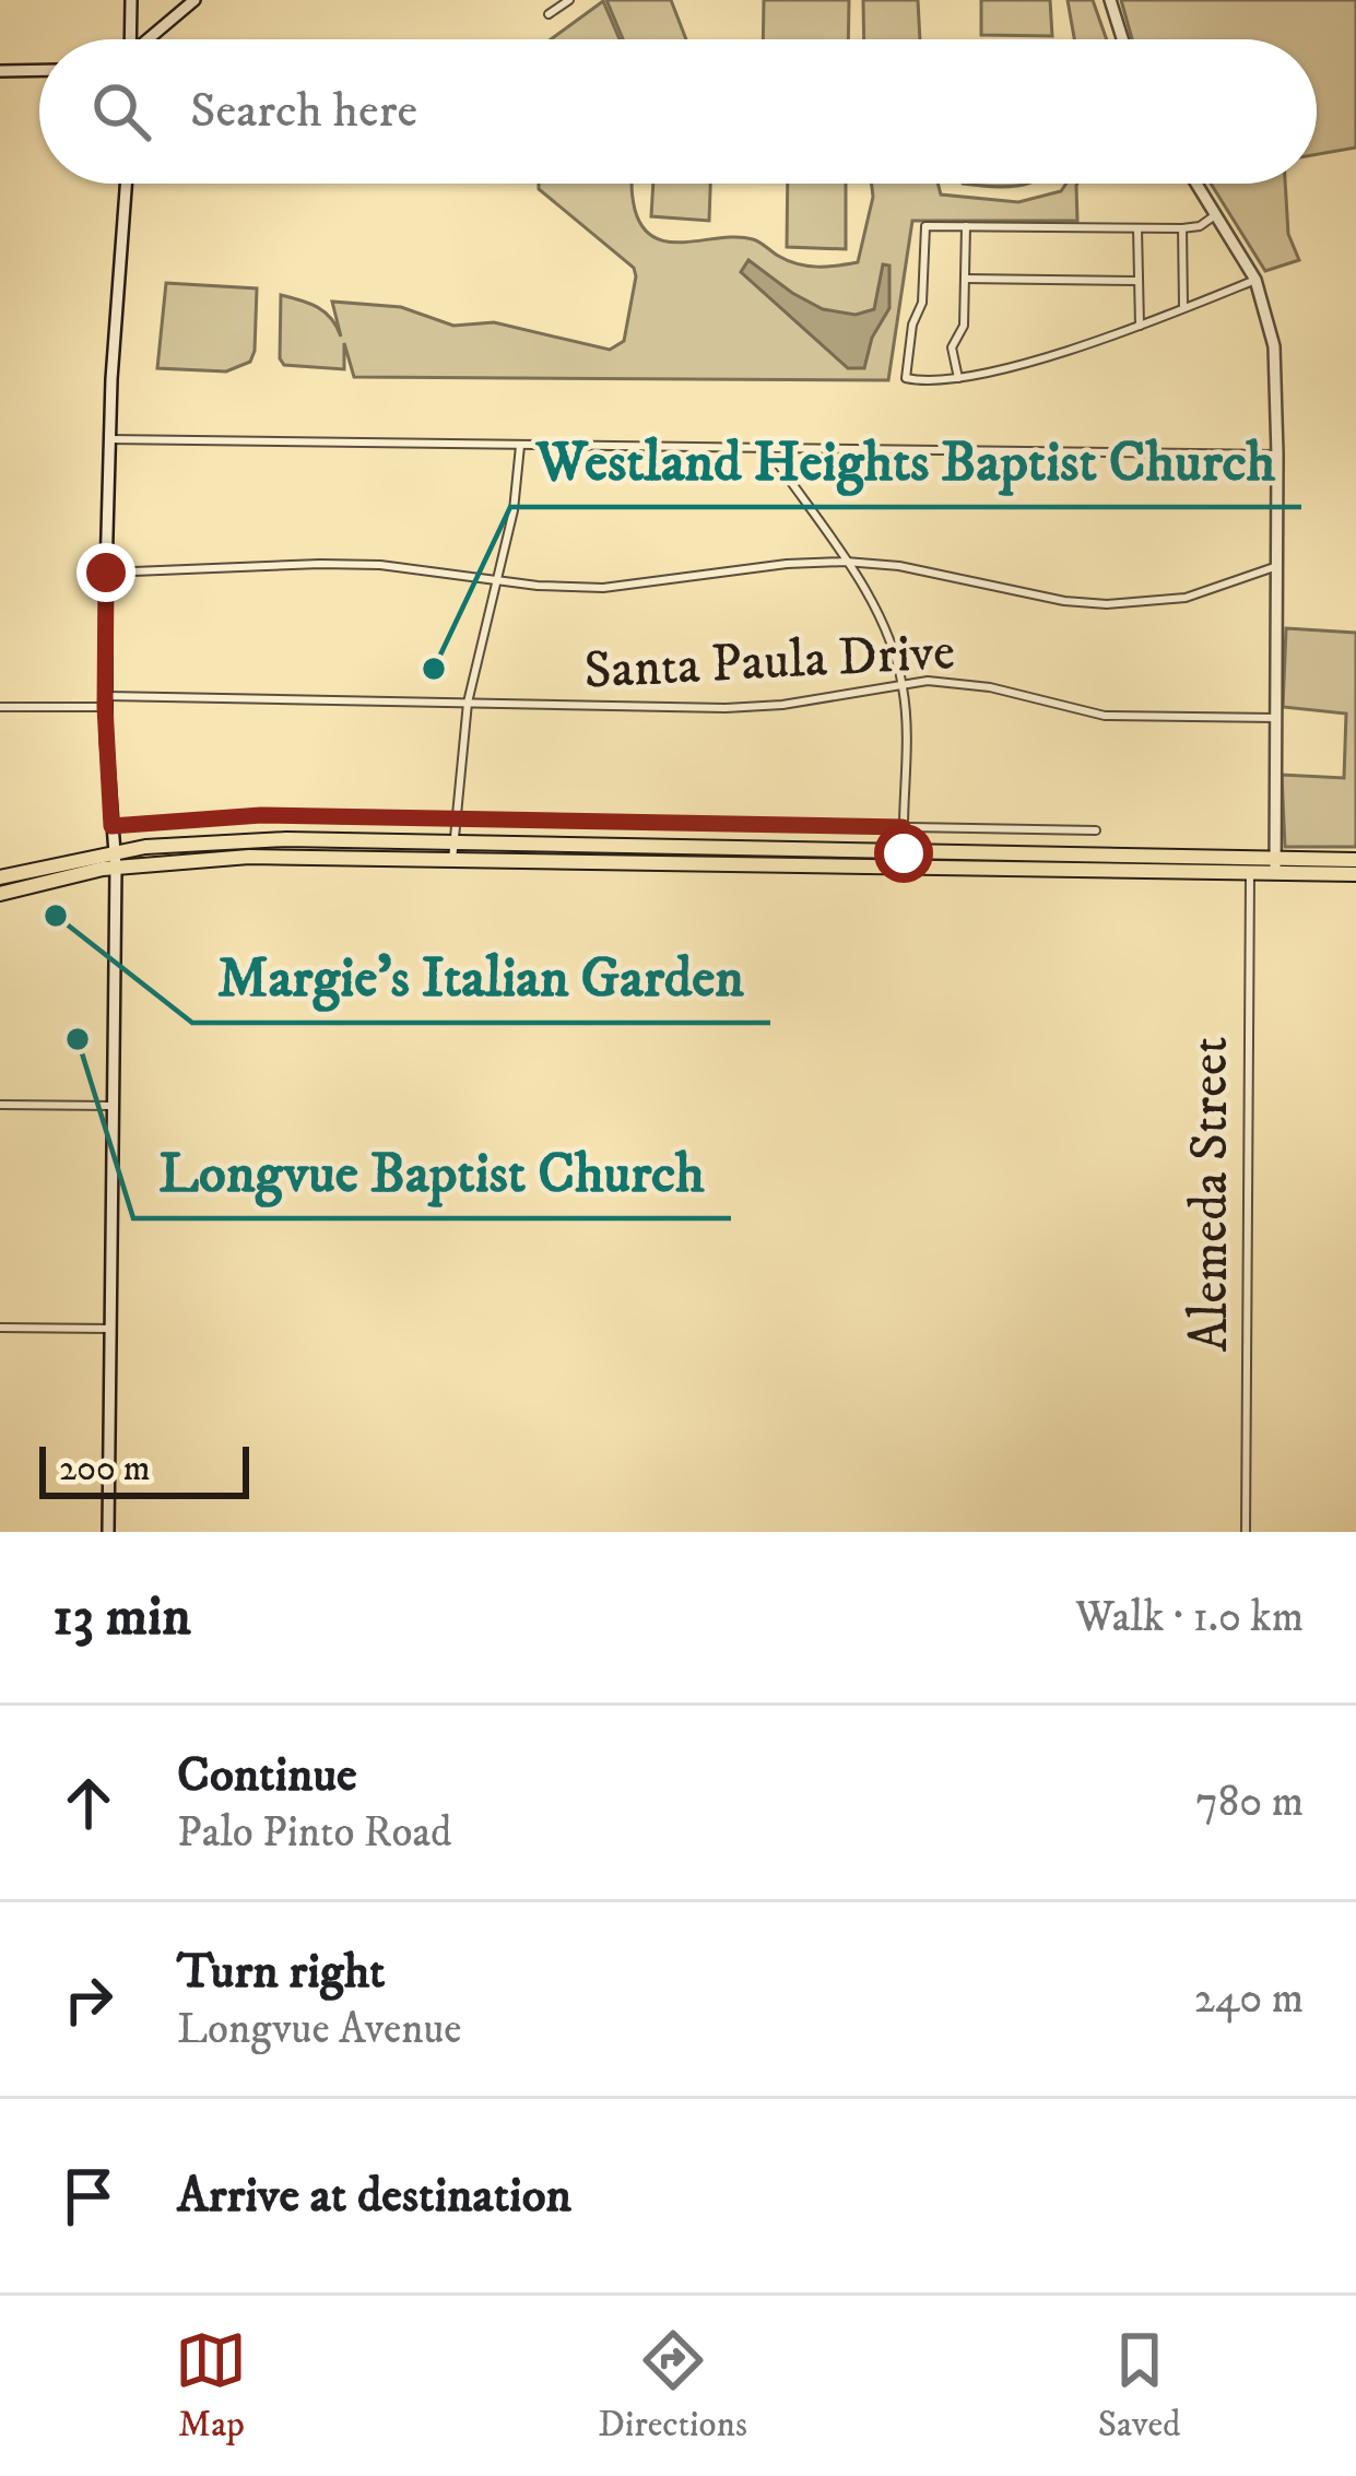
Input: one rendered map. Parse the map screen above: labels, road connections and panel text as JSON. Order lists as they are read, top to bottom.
{
  "streets": {
    "street": ["Santa Paula Drive", "Alemeda Street"]
  },
  "places": ["Westland Heights Baptist Church", "Margie's Italian Garden", "Longvue Baptist Church"],
  "scale_bar": "200 m",
  "page": {
    "search": "Search here",
    "scale": "200 m",
    "heading": ["13 min", "Walk · 1.0 km"],
    "list": [
      ["Continue", "Palo Pinto Road", "780 m"],
      ["Turn right", "Longvue Avenue", "240 m"],
      "Arrive at destination"
    ],
    "nav": ["Map", "Directions", "Saved"]
  }
}
